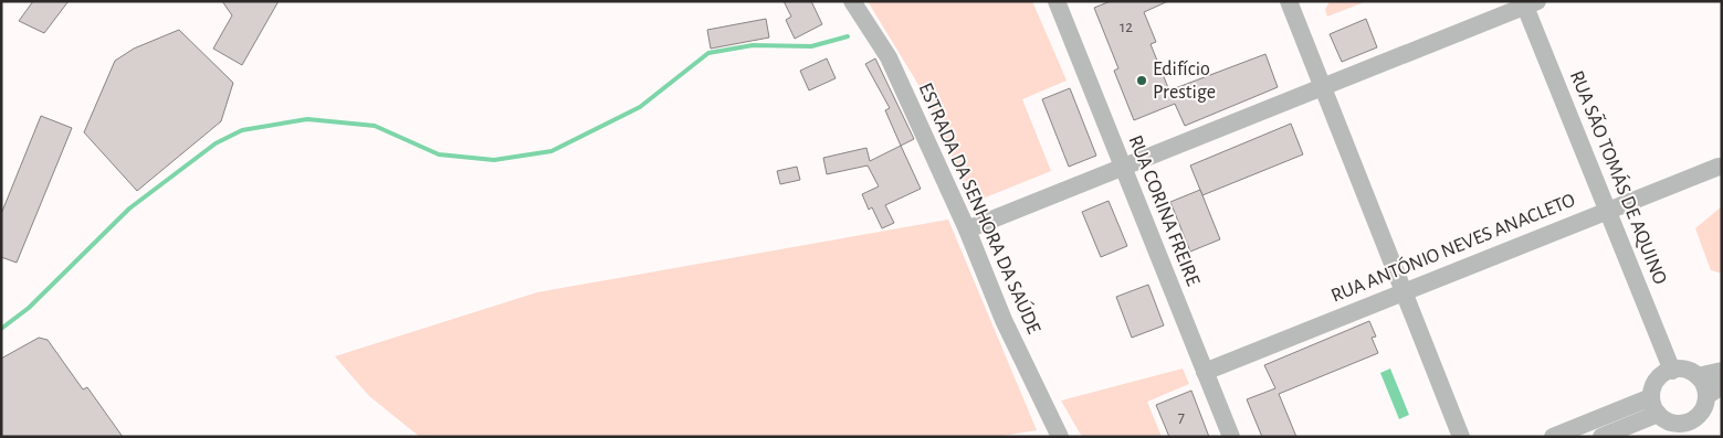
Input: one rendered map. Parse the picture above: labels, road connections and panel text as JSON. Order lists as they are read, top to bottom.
{
  "streets": {
    "street": [
      "RUA SÃO TOMÁS DE AQUINO",
      "ESTRADA DA SENHORA DA SAÚDE",
      "RUA CORINA FREIRE",
      "RUA ANTÓNIO NEVES ANACLETO"
    ]
  },
  "crossings": [
    ["RUA SÃO TOMÁS DE AQUINO", "RUA ANTÓNIO NEVES ANACLETO"],
    ["RUA CORINA FREIRE", "RUA ANTÓNIO NEVES ANACLETO"]
  ],
  "places": ["Edifício Prestige"],
  "house_numbers": ["12", "7"]
}
